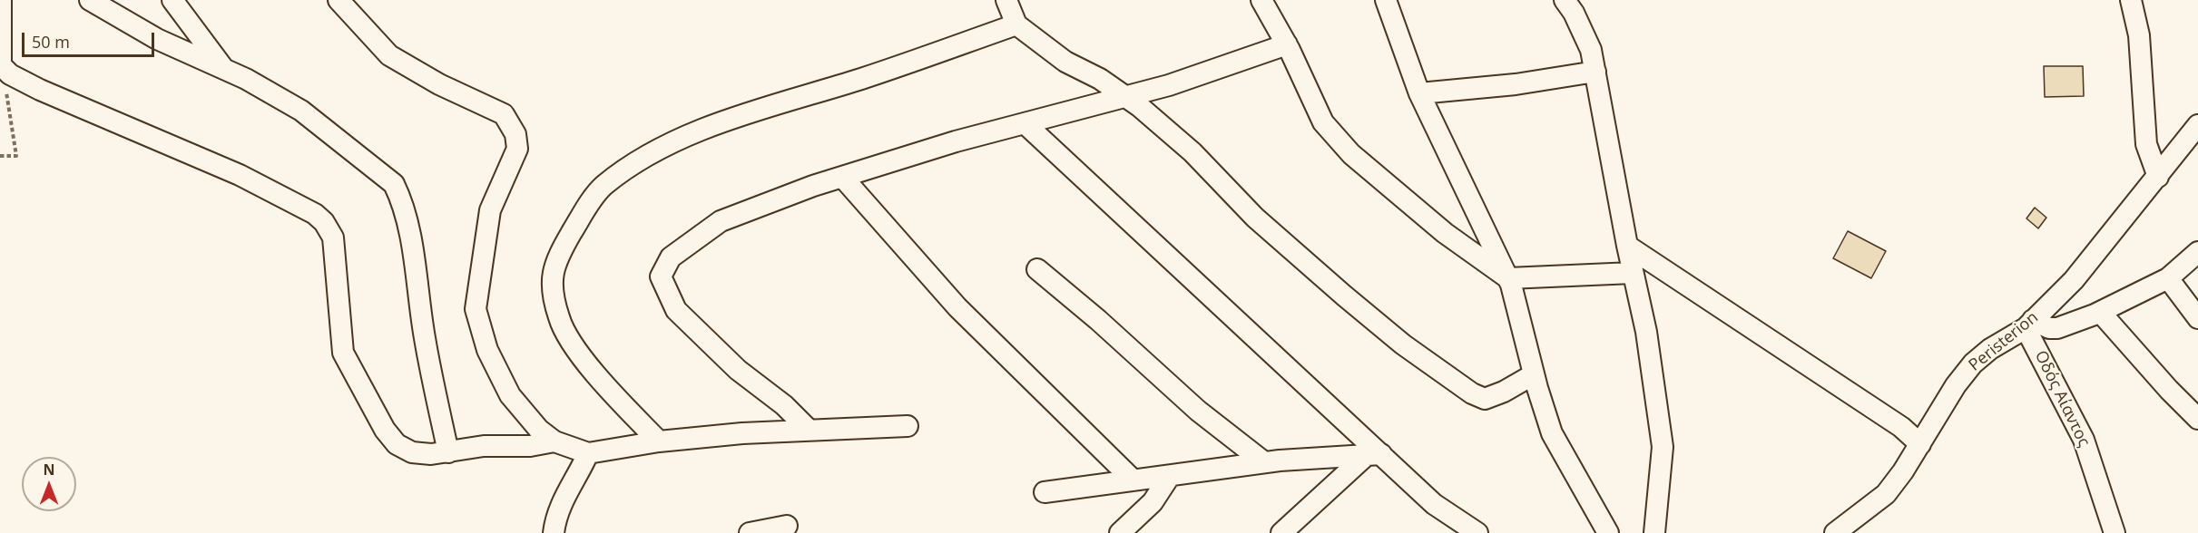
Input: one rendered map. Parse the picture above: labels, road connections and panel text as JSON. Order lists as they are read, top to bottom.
{
  "streets": {
    "street": ["Peristerion", "Οδός Αίαντος"]
  },
  "crossings": [
    ["Peristerion", "Οδός Αίαντος"]
  ],
  "scale_bar": "50 m",
  "north": "top"
}
